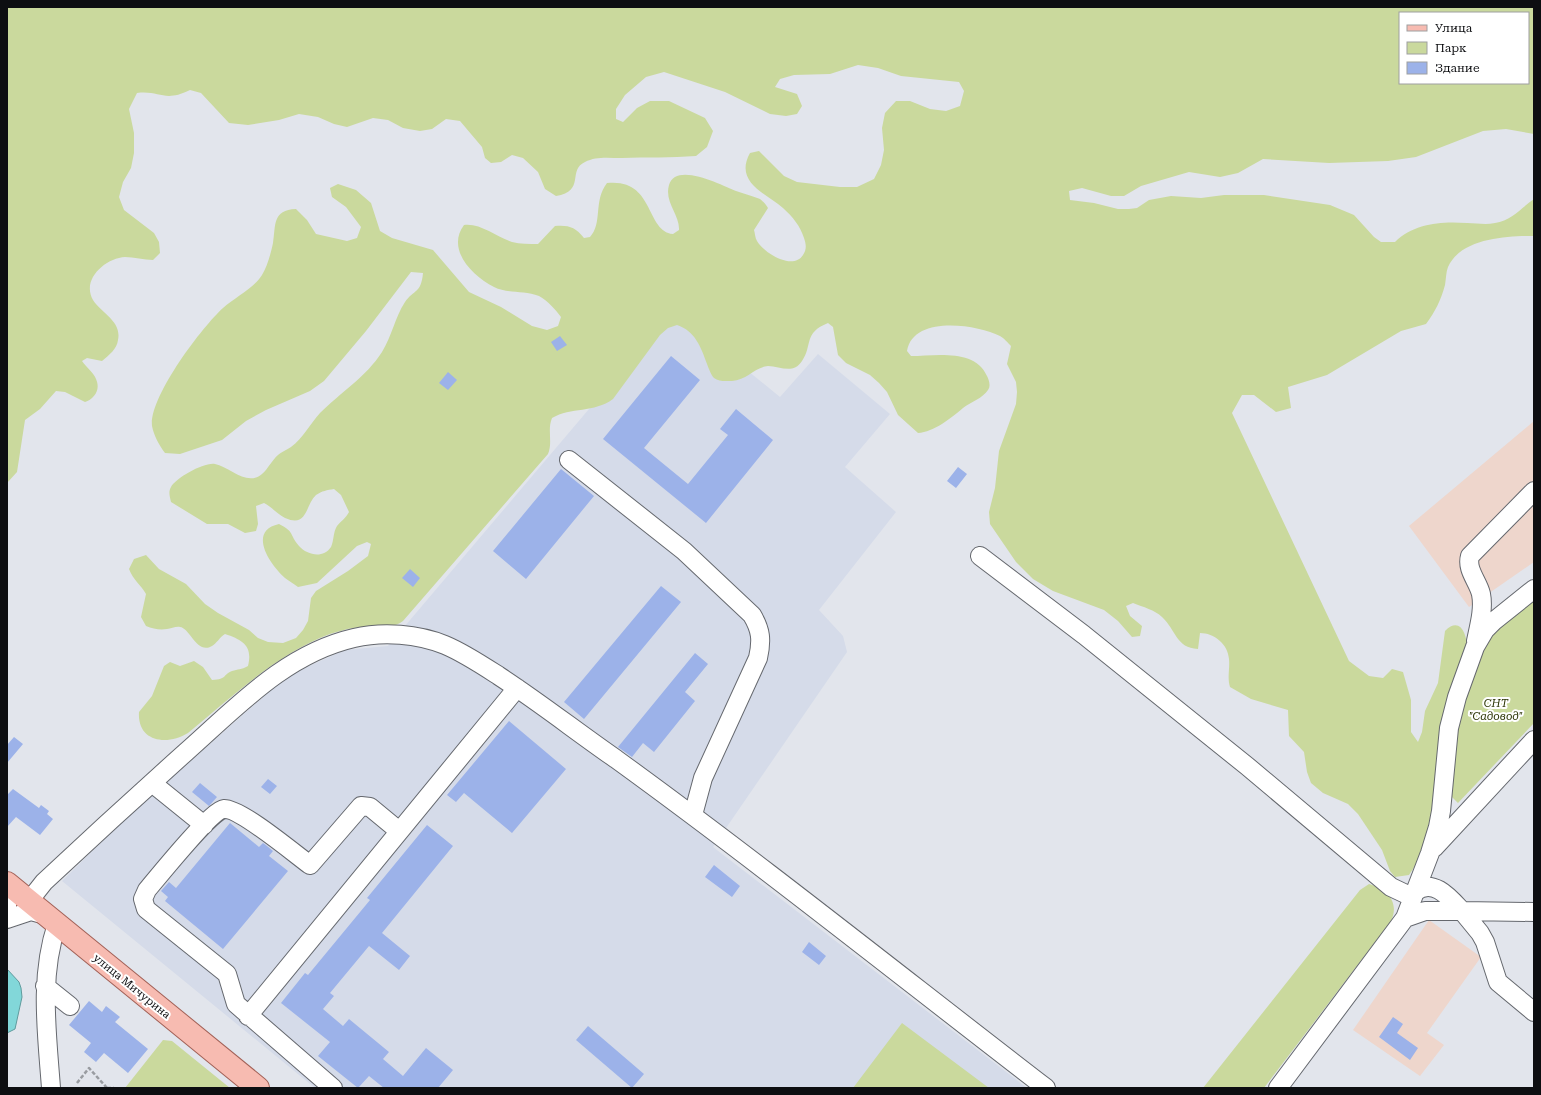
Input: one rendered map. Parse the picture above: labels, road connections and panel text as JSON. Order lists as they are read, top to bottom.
{
  "streets": {
    "main road": ["улица Мичурина"]
  },
  "parks": ["СНТ \"Садовод\""],
  "legend": ["Улица", "Парк", "Здание"]
}
